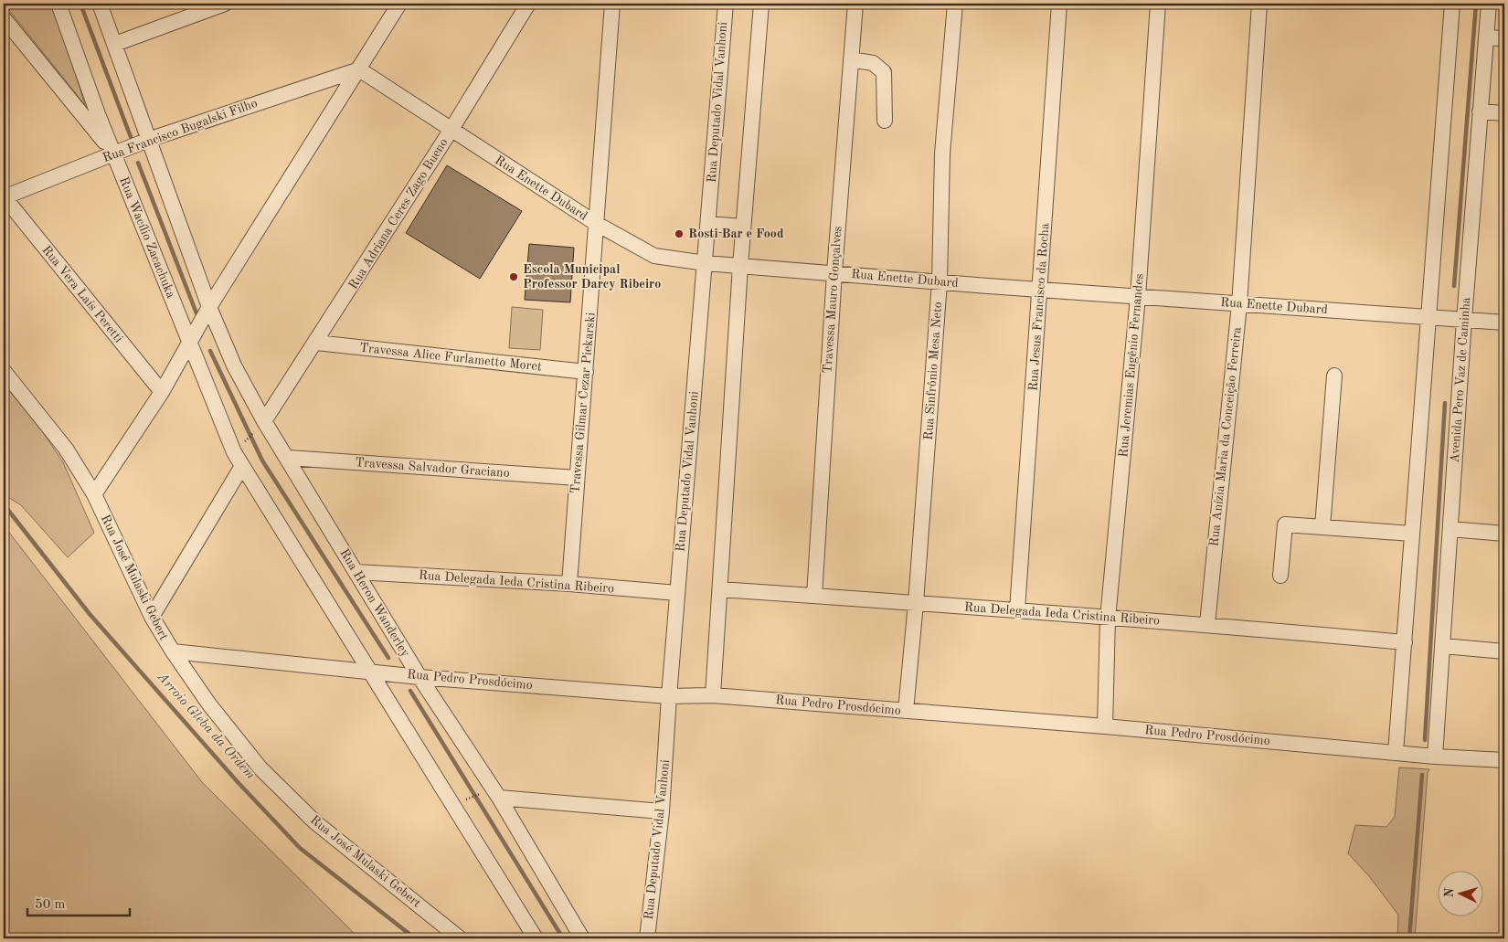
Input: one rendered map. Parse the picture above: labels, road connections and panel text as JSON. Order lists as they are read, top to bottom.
{
  "streets": {
    "street": [
      "Rua Deputado Vidal Vanhoni",
      "Rua Francisco Bugalski Filho",
      "Rua Enette Dubard",
      "Rua Adriana Ceres Zago Bueno",
      "Rua Wacílio Zacachuka",
      "Rua Vera Laís Peretti",
      "Travessa Mauro Gonçalves",
      "Rua Jesus Francisco da Rocha",
      "Travessa Alice Furlametto Moret",
      "Rua Jeremias Eugênio Fernandes",
      "Rua Sinfrônio Mesa Neto",
      "Avenida Pero Vaz de Caminha",
      "Travessa Gilmar Cezar Piekarski",
      "Rua Anízia Maria da Conceição Ferreira",
      "Travessa Salvador Graciano",
      "Rua José Mulaski Gebert",
      "Rua Delegada Ieda Cristina Ribeiro",
      "Rua Heron Wanderley",
      "Rua Pedro Prosdócimo"
    ]
  },
  "crossings": [
    ["Rua Deputado Vidal Vanhoni", "Rua Enette Dubard"],
    ["Rua Deputado Vidal Vanhoni", "Rua Delegada Ieda Cristina Ribeiro"],
    ["Rua Deputado Vidal Vanhoni", "Rua Pedro Prosdócimo"],
    ["Rua Francisco Bugalski Filho", "Rua Enette Dubard"],
    ["Rua Francisco Bugalski Filho", "Rua Wacílio Zacachuka"],
    ["Rua Francisco Bugalski Filho", "Rua Vera Laís Peretti"],
    ["Rua Enette Dubard", "Rua Adriana Ceres Zago Bueno"],
    ["Rua Enette Dubard", "Travessa Mauro Gonçalves"],
    ["Rua Enette Dubard", "Rua Jesus Francisco da Rocha"],
    ["Rua Enette Dubard", "Rua Jeremias Eugênio Fernandes"],
    ["Rua Enette Dubard", "Rua Sinfrônio Mesa Neto"],
    ["Rua Enette Dubard", "Avenida Pero Vaz de Caminha"],
    ["Rua Enette Dubard", "Travessa Gilmar Cezar Piekarski"],
    ["Rua Enette Dubard", "Rua Anízia Maria da Conceição Ferreira"],
    ["Rua Adriana Ceres Zago Bueno", "Travessa Alice Furlametto Moret"],
    ["Rua Adriana Ceres Zago Bueno", "Rua Heron Wanderley"],
    ["Travessa Mauro Gonçalves", "Rua Delegada Ieda Cristina Ribeiro"],
    ["Rua Jesus Francisco da Rocha", "Rua Delegada Ieda Cristina Ribeiro"],
    ["Travessa Alice Furlametto Moret", "Travessa Gilmar Cezar Piekarski"],
    ["Rua Jeremias Eugênio Fernandes", "Rua Delegada Ieda Cristina Ribeiro"],
    ["Rua Jeremias Eugênio Fernandes", "Rua Pedro Prosdócimo"],
    ["Rua Sinfrônio Mesa Neto", "Rua Delegada Ieda Cristina Ribeiro"],
    ["Rua Sinfrônio Mesa Neto", "Rua Pedro Prosdócimo"],
    ["Avenida Pero Vaz de Caminha", "Rua Pedro Prosdócimo"],
    ["Travessa Gilmar Cezar Piekarski", "Travessa Salvador Graciano"],
    ["Travessa Gilmar Cezar Piekarski", "Rua Delegada Ieda Cristina Ribeiro"],
    ["Rua Anízia Maria da Conceição Ferreira", "Rua Delegada Ieda Cristina Ribeiro"],
    ["Travessa Salvador Graciano", "Rua Heron Wanderley"],
    ["Rua José Mulaski Gebert", "Rua Pedro Prosdócimo"],
    ["Rua Delegada Ieda Cristina Ribeiro", "Rua Heron Wanderley"],
    ["Rua Heron Wanderley", "Rua Pedro Prosdócimo"]
  ],
  "water": ["Arroio Gleba da Ordem"],
  "places": ["Rosti Bar e Food", "Escola Municipal Professor Darcy Ribeiro"],
  "scale_bar": "50 m",
  "north": "left"
}
